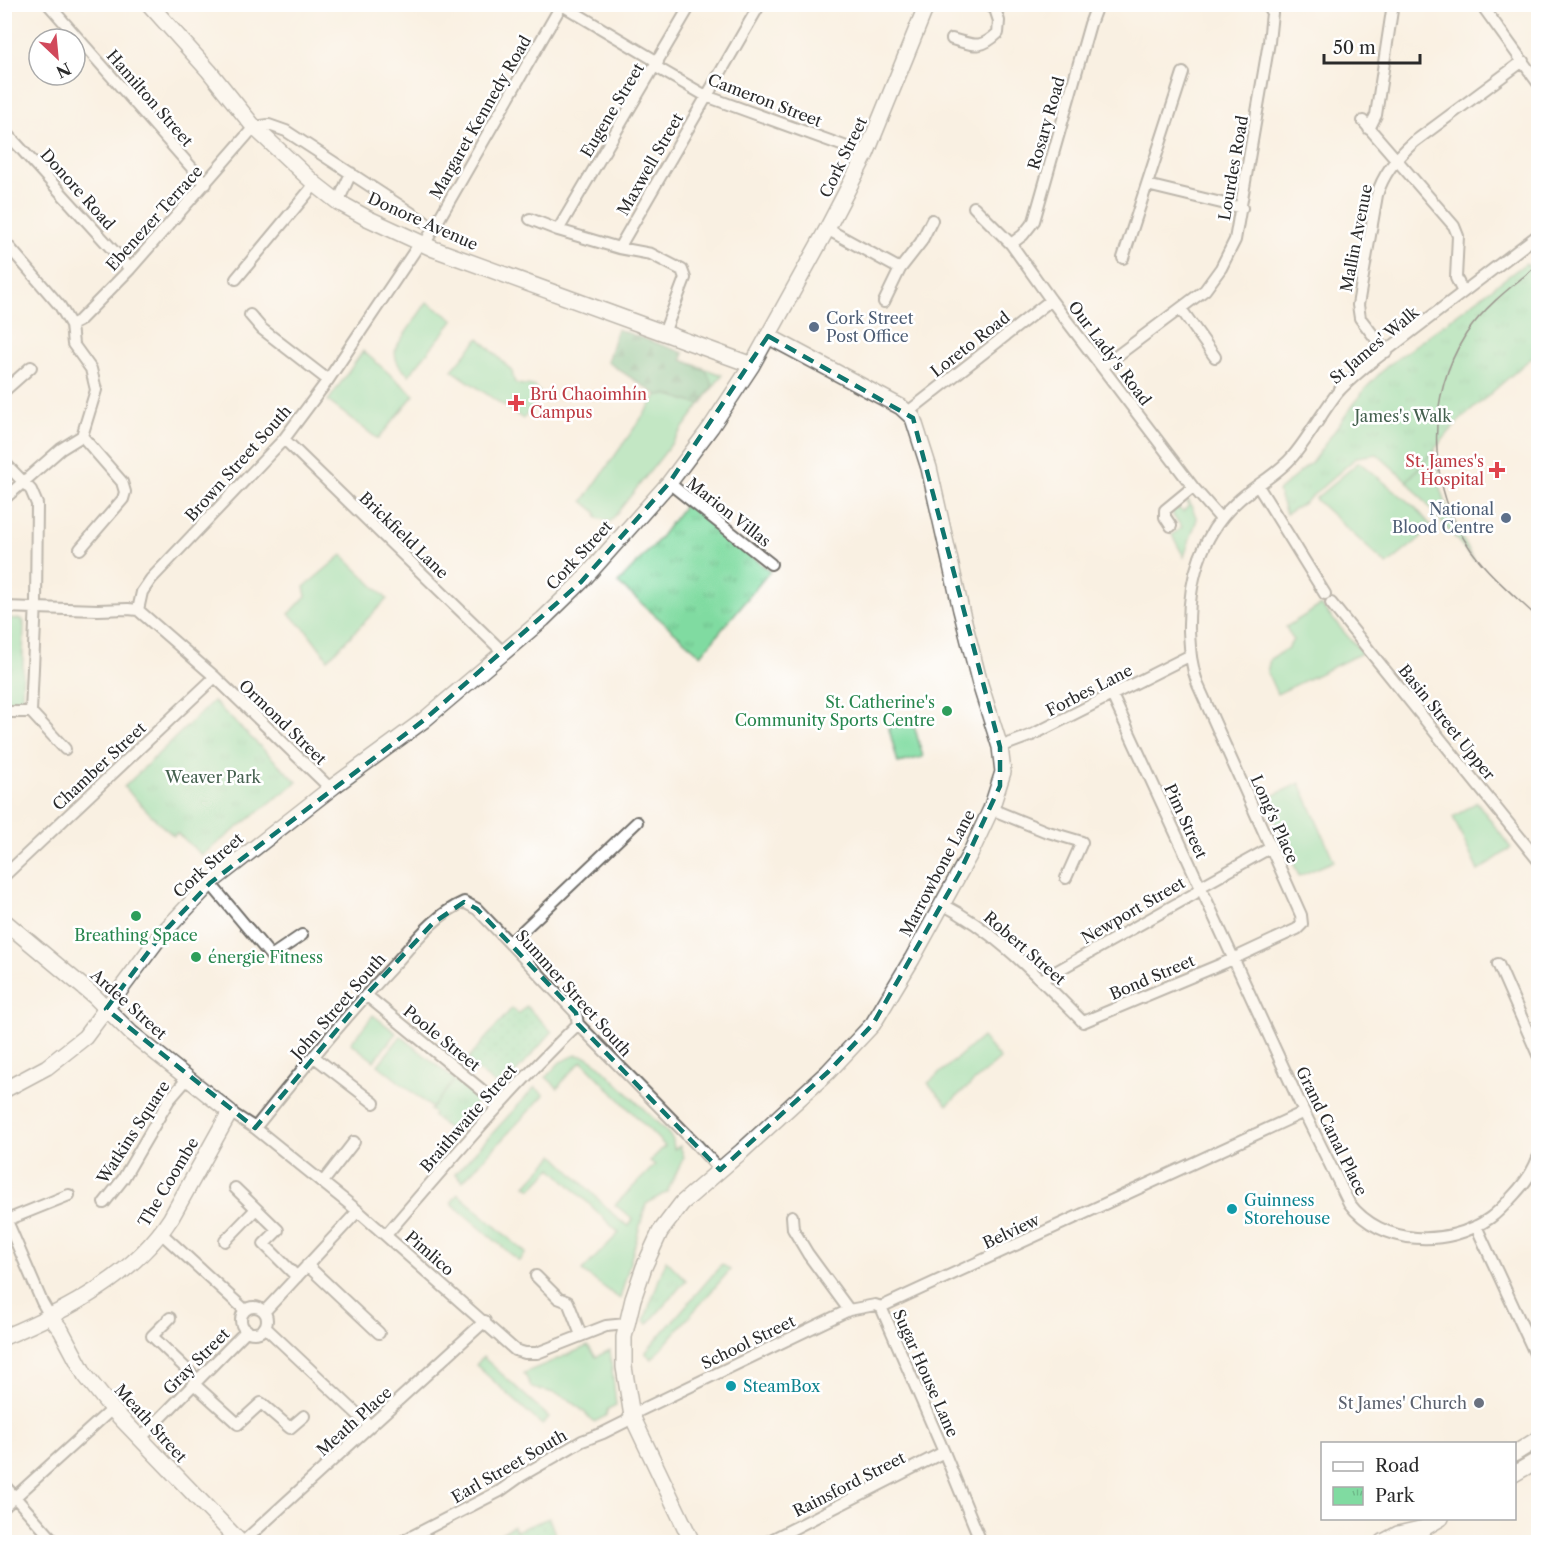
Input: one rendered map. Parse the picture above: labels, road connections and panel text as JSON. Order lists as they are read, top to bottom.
{
  "streets": {
    "main road": [
      "Cork Street",
      "Donore Avenue",
      "Marrowbone Lane",
      "Ardee Street",
      "The Coombe",
      "Meath Street"
    ],
    "street": [
      "Hamilton Street",
      "Cameron Street",
      "Eugene Street",
      "Margaret Kennedy Road",
      "Rosary Road",
      "Maxwell Street",
      "Lourdes Road",
      "Donore Road",
      "Ebenezer Terrace",
      "Mallin Avenue",
      "Loreto Road",
      "St James' Walk",
      "Our Lady's Road",
      "Brown Street South",
      "Marion Villas",
      "Brickfield Lane",
      "Forbes Lane",
      "Ormond Street",
      "Basin Street Upper",
      "Chamber Street",
      "Long's Place",
      "Pim Street",
      "Newport Street",
      "Robert Street",
      "Bond Street",
      "Summer Street South",
      "John Street South",
      "Poole Street",
      "Braithwaite Street",
      "Grand Canal Place",
      "Watkins Square",
      "Belview",
      "Pimlico",
      "School Street",
      "Gray Street",
      "Sugar House Lane",
      "Meath Place",
      "Earl Street South",
      "Rainsford Street"
    ]
  },
  "crossings": [
    ["Hamilton Street", "Ebenezer Terrace"],
    ["Cameron Street", "Eugene Street"],
    ["Cameron Street", "Margaret Kennedy Road"],
    ["Cameron Street", "Cork Street"],
    ["Cameron Street", "Maxwell Street"],
    ["Margaret Kennedy Road", "Donore Avenue"],
    ["Margaret Kennedy Road", "Brown Street South"],
    ["Rosary Road", "Our Lady's Road"],
    ["Cork Street", "Donore Avenue"],
    ["Cork Street", "Marion Villas"],
    ["Cork Street", "Brickfield Lane"],
    ["Cork Street", "Ormond Street"],
    ["Cork Street", "Ardee Street"],
    ["Lourdes Road", "Our Lady's Road"],
    ["Donore Road", "Ebenezer Terrace"],
    ["Ebenezer Terrace", "Donore Avenue"],
    ["Donore Avenue", "Brown Street South"],
    ["Mallin Avenue", "St James' Walk"],
    ["Loreto Road", "Our Lady's Road"],
    ["Loreto Road", "Marrowbone Lane"],
    ["St James' Walk", "Our Lady's Road"],
    ["St James' Walk", "Basin Street Upper"],
    ["St James' Walk", "Long's Place"],
    ["Our Lady's Road", "Long's Place"],
    ["Brown Street South", "Brickfield Lane"],
    ["Brown Street South", "Ormond Street"],
    ["Forbes Lane", "Long's Place"],
    ["Forbes Lane", "Pim Street"],
    ["Forbes Lane", "Marrowbone Lane"],
    ["Ormond Street", "Chamber Street"],
    ["Long's Place", "Pim Street"],
    ["Long's Place", "Newport Street"],
    ["Long's Place", "Bond Street"],
    ["Long's Place", "Grand Canal Place"],
    ["Pim Street", "Newport Street"],
    ["Pim Street", "Bond Street"],
    ["Pim Street", "Grand Canal Place"],
    ["Marrowbone Lane", "Robert Street"],
    ["Marrowbone Lane", "Summer Street South"],
    ["Marrowbone Lane", "Pimlico"],
    ["Marrowbone Lane", "School Street"],
    ["Marrowbone Lane", "Earl Street South"],
    ["Newport Street", "Robert Street"],
    ["Robert Street", "Bond Street"],
    ["Bond Street", "Grand Canal Place"],
    ["Summer Street South", "John Street South"],
    ["Summer Street South", "Braithwaite Street"],
    ["Ardee Street", "Watkins Square"],
    ["Ardee Street", "The Coombe"],
    ["Ardee Street", "Pimlico"],
    ["John Street South", "Poole Street"],
    ["John Street South", "Pimlico"],
    ["Poole Street", "Braithwaite Street"],
    ["Braithwaite Street", "Pimlico"],
    ["Grand Canal Place", "Belview"],
    ["The Coombe", "Pimlico"],
    ["The Coombe", "Meath Street"],
    ["Belview", "School Street"],
    ["Belview", "Sugar House Lane"],
    ["Pimlico", "Meath Place"],
    ["School Street", "Sugar House Lane"],
    ["School Street", "Earl Street South"],
    ["Gray Street", "Meath Street"],
    ["Sugar House Lane", "Rainsford Street"],
    ["Meath Place", "Meath Street"]
  ],
  "parks": ["James's Walk", "Weaver Park"],
  "places": {
    "other": [
      "Cork Street Post Office",
      "National Blood Centre",
      "St. Catherine's Community Sports Centre",
      "Breathing Space",
      "énergie Fitness",
      "Guinness Storehouse",
      "SteamBox",
      "St James' Church"
    ],
    "health": ["Brú Chaoimhín Campus", "St. James's Hospital"]
  },
  "legend": ["Road", "Park"],
  "scale_bar": "50 m",
  "north": "bottom right"
}
